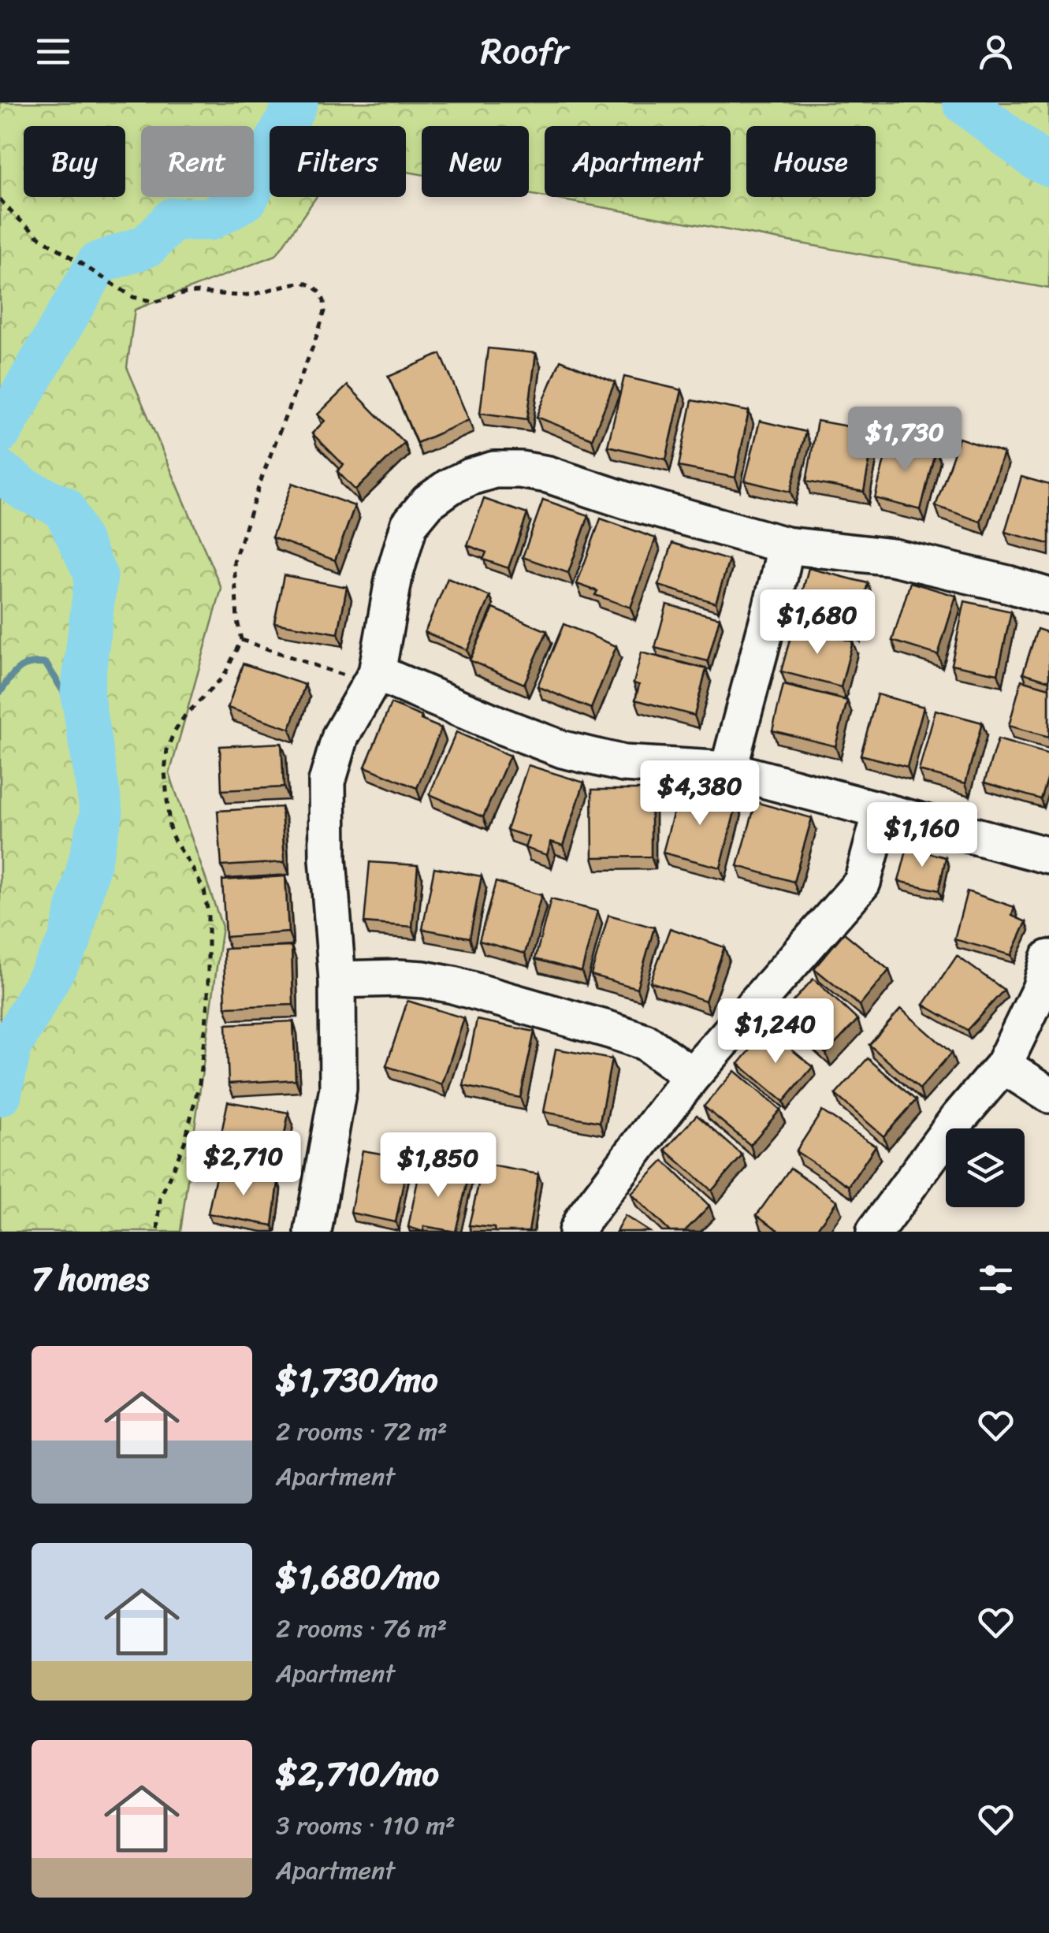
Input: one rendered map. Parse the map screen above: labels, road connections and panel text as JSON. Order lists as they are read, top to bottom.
{
  "page": {
    "header": "Roofr",
    "chip": [
      "Buy",
      "Rent",
      "Filters",
      "New",
      "Apartment",
      "House"
    ],
    "price": [
      "$1,730",
      "$1,680",
      "$4,380",
      "$1,160",
      "$1,240",
      "$2,710",
      "$1,850"
    ],
    "heading": "7 homes",
    "list": [
      {
        "name": "$1,730/mo",
        "note": "2 rooms · 72 m² · Apartment"
      },
      {
        "name": "$1,680/mo",
        "note": "2 rooms · 76 m² · Apartment"
      },
      {
        "name": "$2,710/mo",
        "note": "3 rooms · 110 m² · Apartment"
      }
    ]
  }
}
